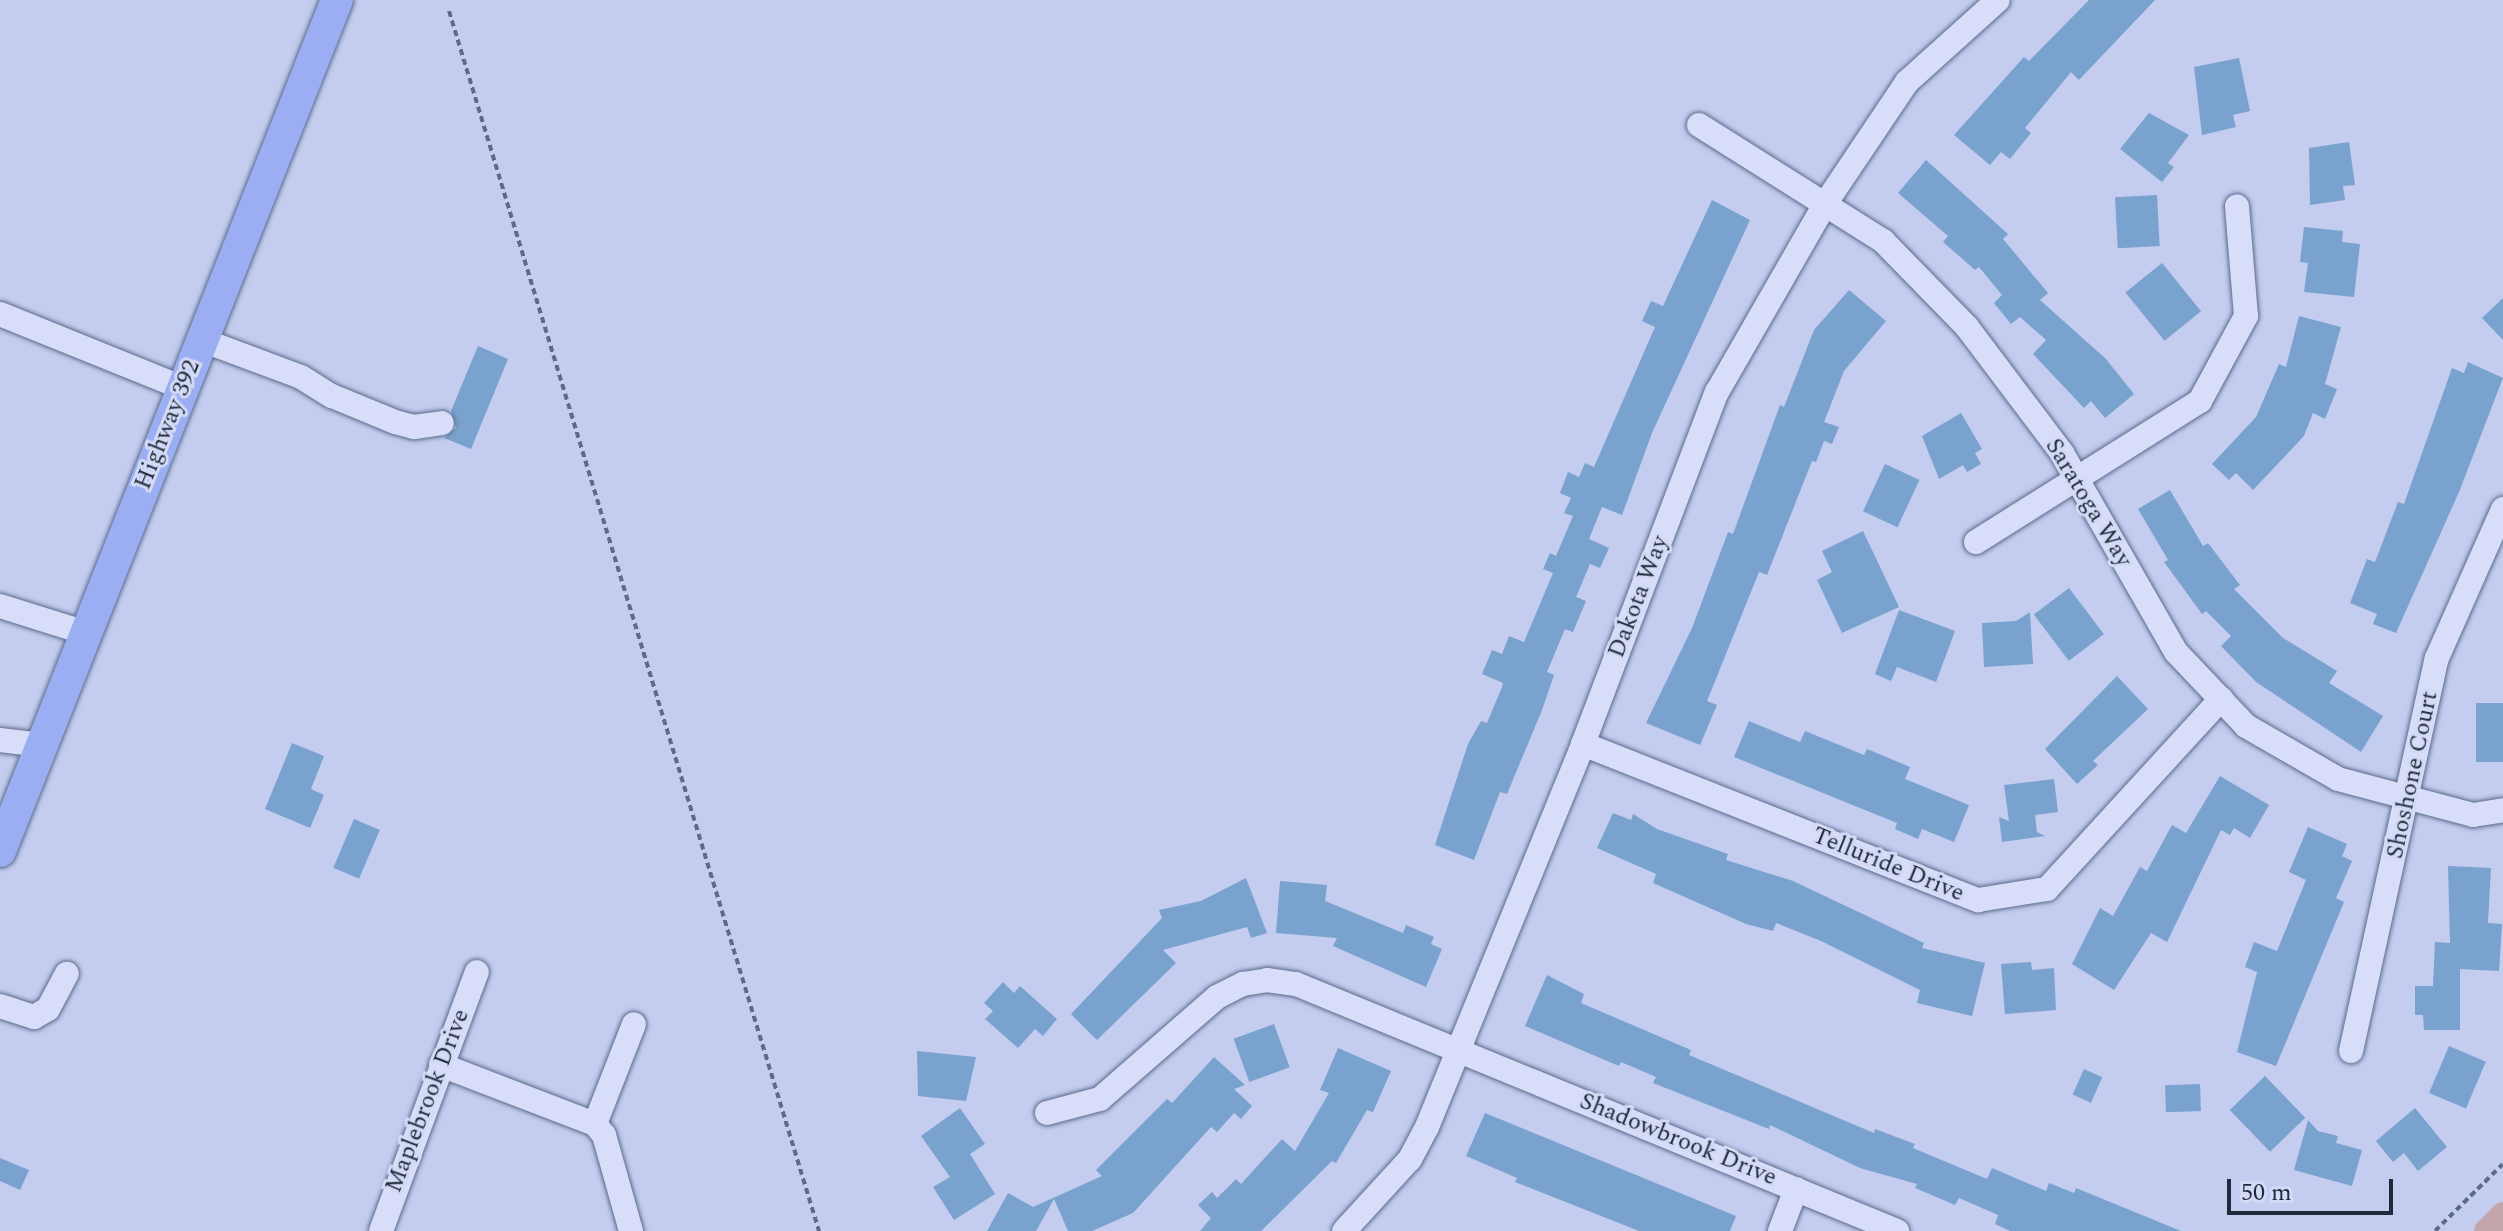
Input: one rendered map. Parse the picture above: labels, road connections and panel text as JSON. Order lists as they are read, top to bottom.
{
  "streets": {
    "main road": ["Highway 392"],
    "street": [
      "Saratoga Way",
      "Dakota Way",
      "Shoshone Court",
      "Telluride Drive",
      "Maplebrook Drive",
      "Shadowbrook Drive"
    ]
  },
  "crossings": [
    ["Saratoga Way", "Dakota Way"],
    ["Saratoga Way", "Shoshone Court"],
    ["Saratoga Way", "Telluride Drive"],
    ["Dakota Way", "Telluride Drive"],
    ["Dakota Way", "Shadowbrook Drive"]
  ],
  "scale_bar": "50 m"
}
